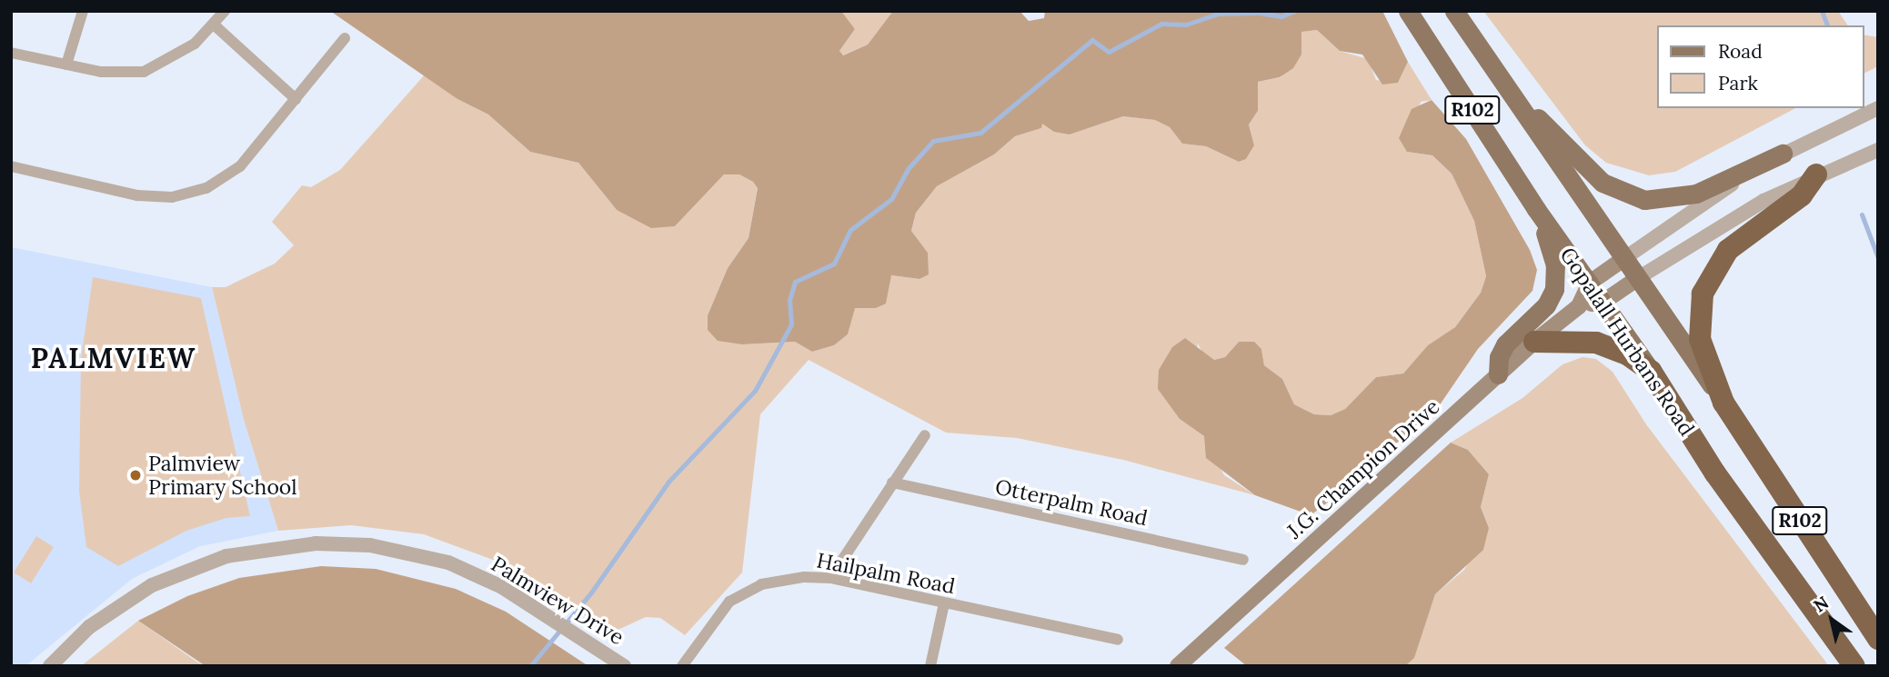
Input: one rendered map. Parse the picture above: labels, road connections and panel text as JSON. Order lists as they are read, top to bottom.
{
  "streets": {
    "highway": ["R102", "Gopalall Hurbans Road"],
    "main road": ["J.G. Champion Drive"],
    "street": ["Otterpalm Road", "Hailpalm Road", "Palmview Drive"]
  },
  "crossings": [
    ["Gopalall Hurbans Road", "J.G. Champion Drive"]
  ],
  "districts": ["PALMVIEW"],
  "places": ["Palmview Primary School"],
  "legend": ["Road", "Park"],
  "north": "top left"
}
